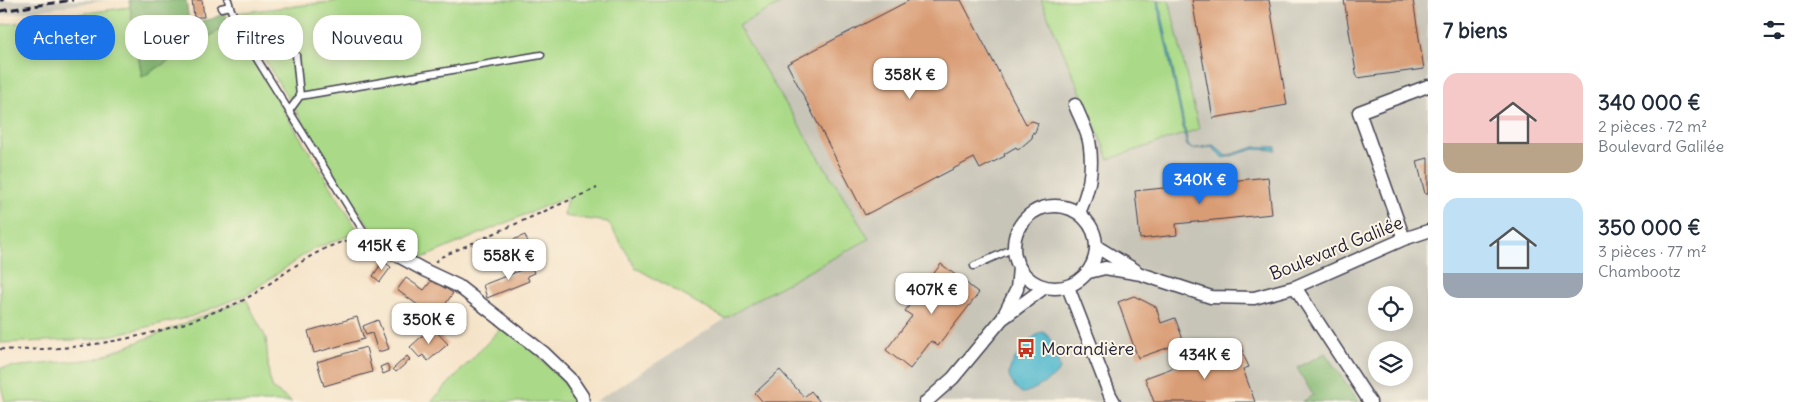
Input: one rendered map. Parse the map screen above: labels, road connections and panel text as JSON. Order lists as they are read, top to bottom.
{
  "streets": {
    "street": ["Boulevard Galilée"]
  },
  "places": {
    "bus stop": ["Morandière"]
  },
  "page": {
    "heading": "7 biens",
    "chip": [
      "Acheter",
      "Louer",
      "Filtres",
      "Nouveau"
    ],
    "price": [
      "358K €",
      "340K €",
      "415K €",
      "558K €",
      "407K €",
      "350K €",
      "434K €"
    ],
    "list": [
      {
        "name": "340 000 €",
        "note": "2 pièces · 72 m² · Boulevard Galilée"
      },
      {
        "name": "350 000 €",
        "note": "3 pièces · 77 m² · Chambootz"
      }
    ]
  }
}
